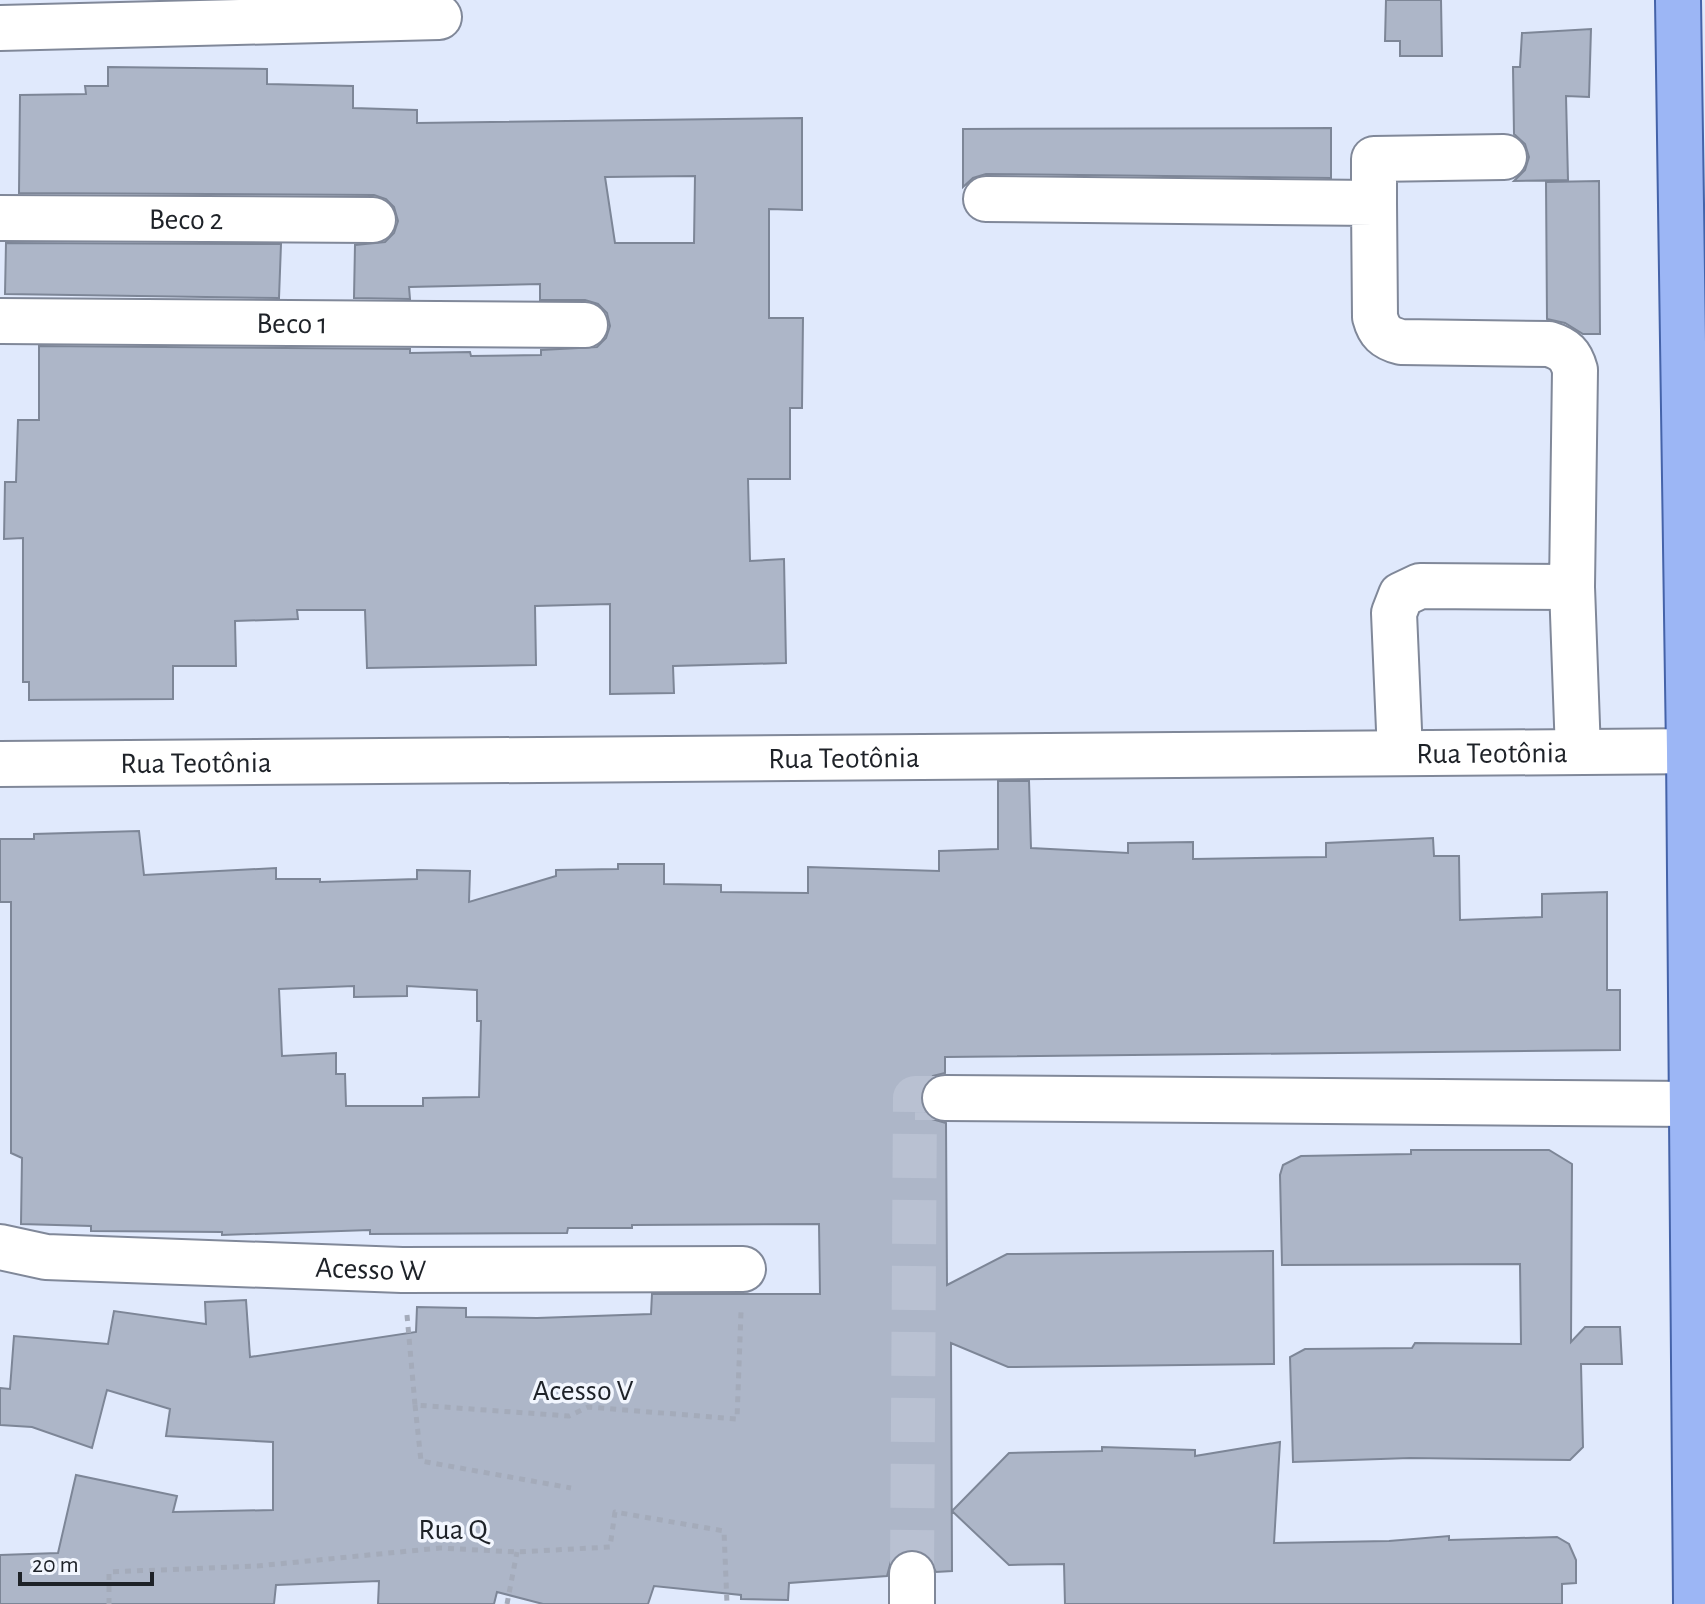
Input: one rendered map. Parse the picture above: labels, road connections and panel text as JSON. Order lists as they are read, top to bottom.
{
  "streets": {
    "street": [
      "Beco 2",
      "Beco 1",
      "Rua Teotônia",
      "Acesso W"
    ],
    "path": ["Acesso V", "Rua Q"]
  },
  "crossings": [
    ["Acesso W", "Acesso V"]
  ],
  "scale_bar": "20 m"
}
